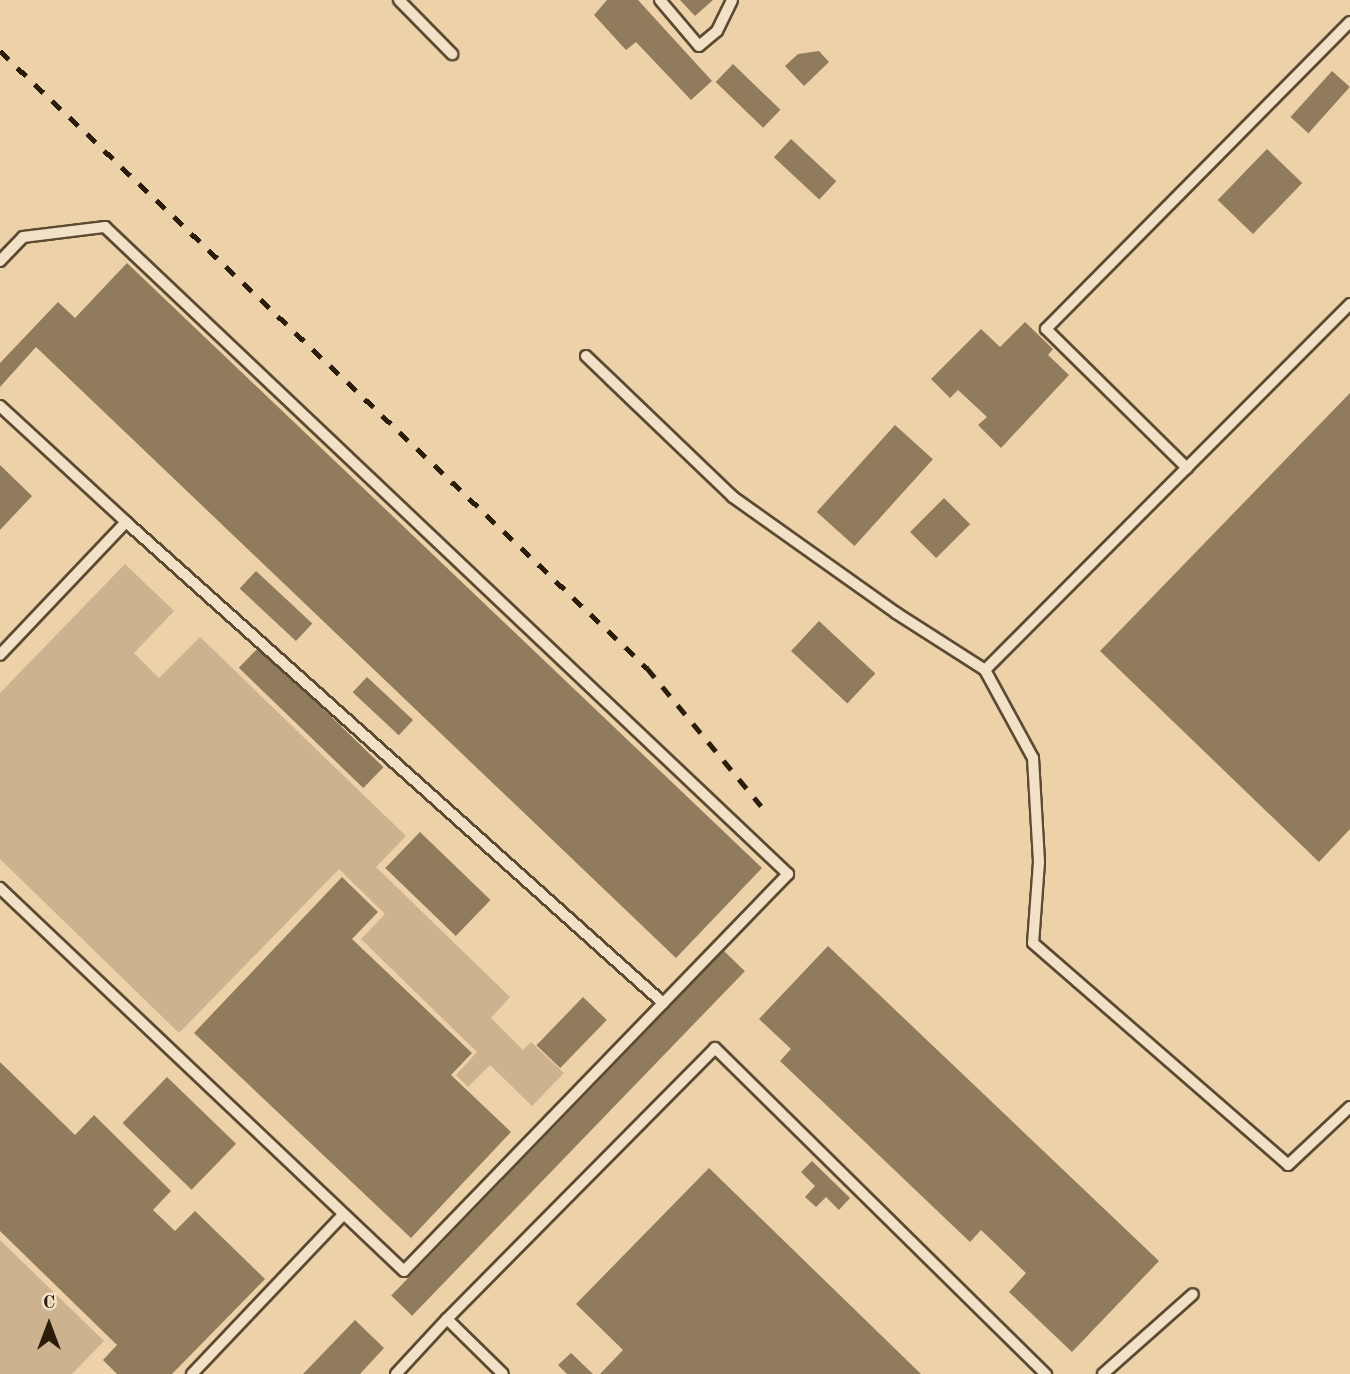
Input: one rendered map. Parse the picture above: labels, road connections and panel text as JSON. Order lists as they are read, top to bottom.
{
  "north": "top"
}
